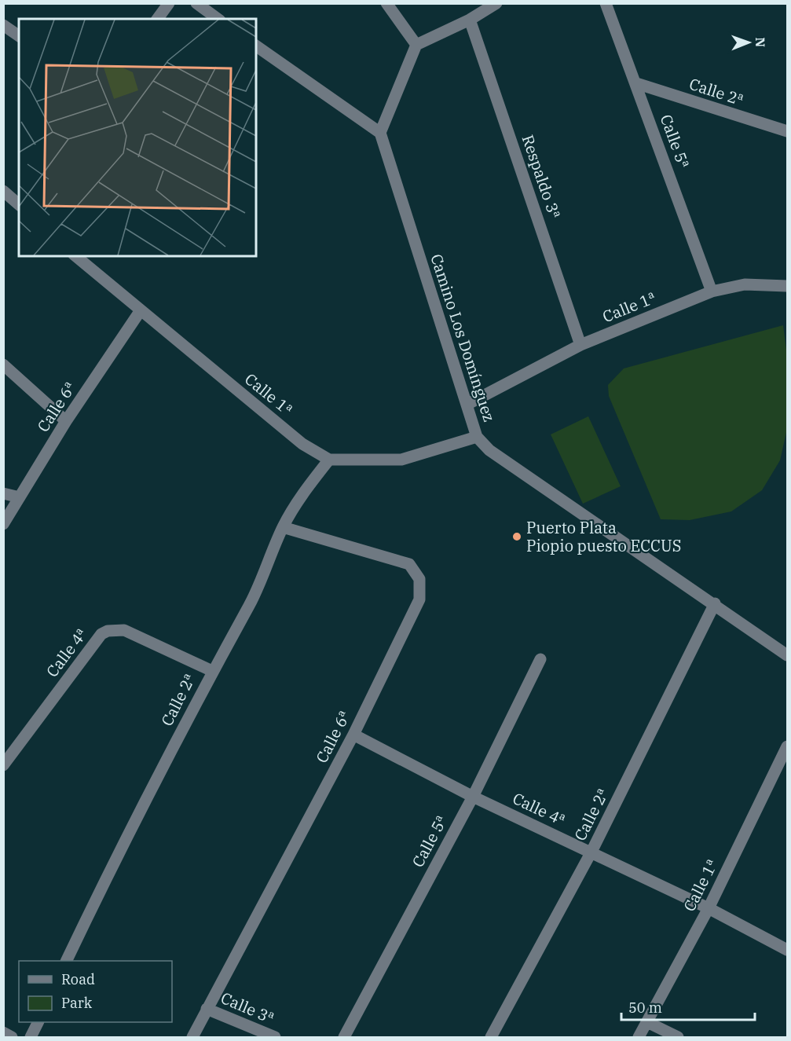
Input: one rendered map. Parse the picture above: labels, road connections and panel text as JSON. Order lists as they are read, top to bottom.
{
  "streets": {
    "street": [
      "Calle 2ª",
      "Calle 5ª",
      "Respaldo 3ª",
      "Calle 1ª",
      "Camino Los Domínguez",
      "Calle 6ª",
      "Calle 4ª",
      "Calle 3ª"
    ]
  },
  "crossings": [
    ["Calle 2ª", "Calle 5ª"],
    ["Calle 2ª", "Calle 1ª"],
    ["Calle 2ª", "Camino Los Domínguez"],
    ["Calle 2ª", "Calle 6ª"],
    ["Calle 2ª", "Calle 4ª"],
    ["Calle 5ª", "Calle 1ª"],
    ["Calle 5ª", "Calle 4ª"],
    ["Respaldo 3ª", "Calle 1ª"],
    ["Calle 1ª", "Camino Los Domínguez"],
    ["Calle 1ª", "Calle 6ª"],
    ["Calle 1ª", "Calle 4ª"],
    ["Calle 6ª", "Calle 4ª"],
    ["Calle 6ª", "Calle 3ª"]
  ],
  "places": ["Puerto Plata Piopio puesto ECCUS"],
  "legend": ["Road", "Park"],
  "scale_bar": "50 m",
  "north": "right"
}
